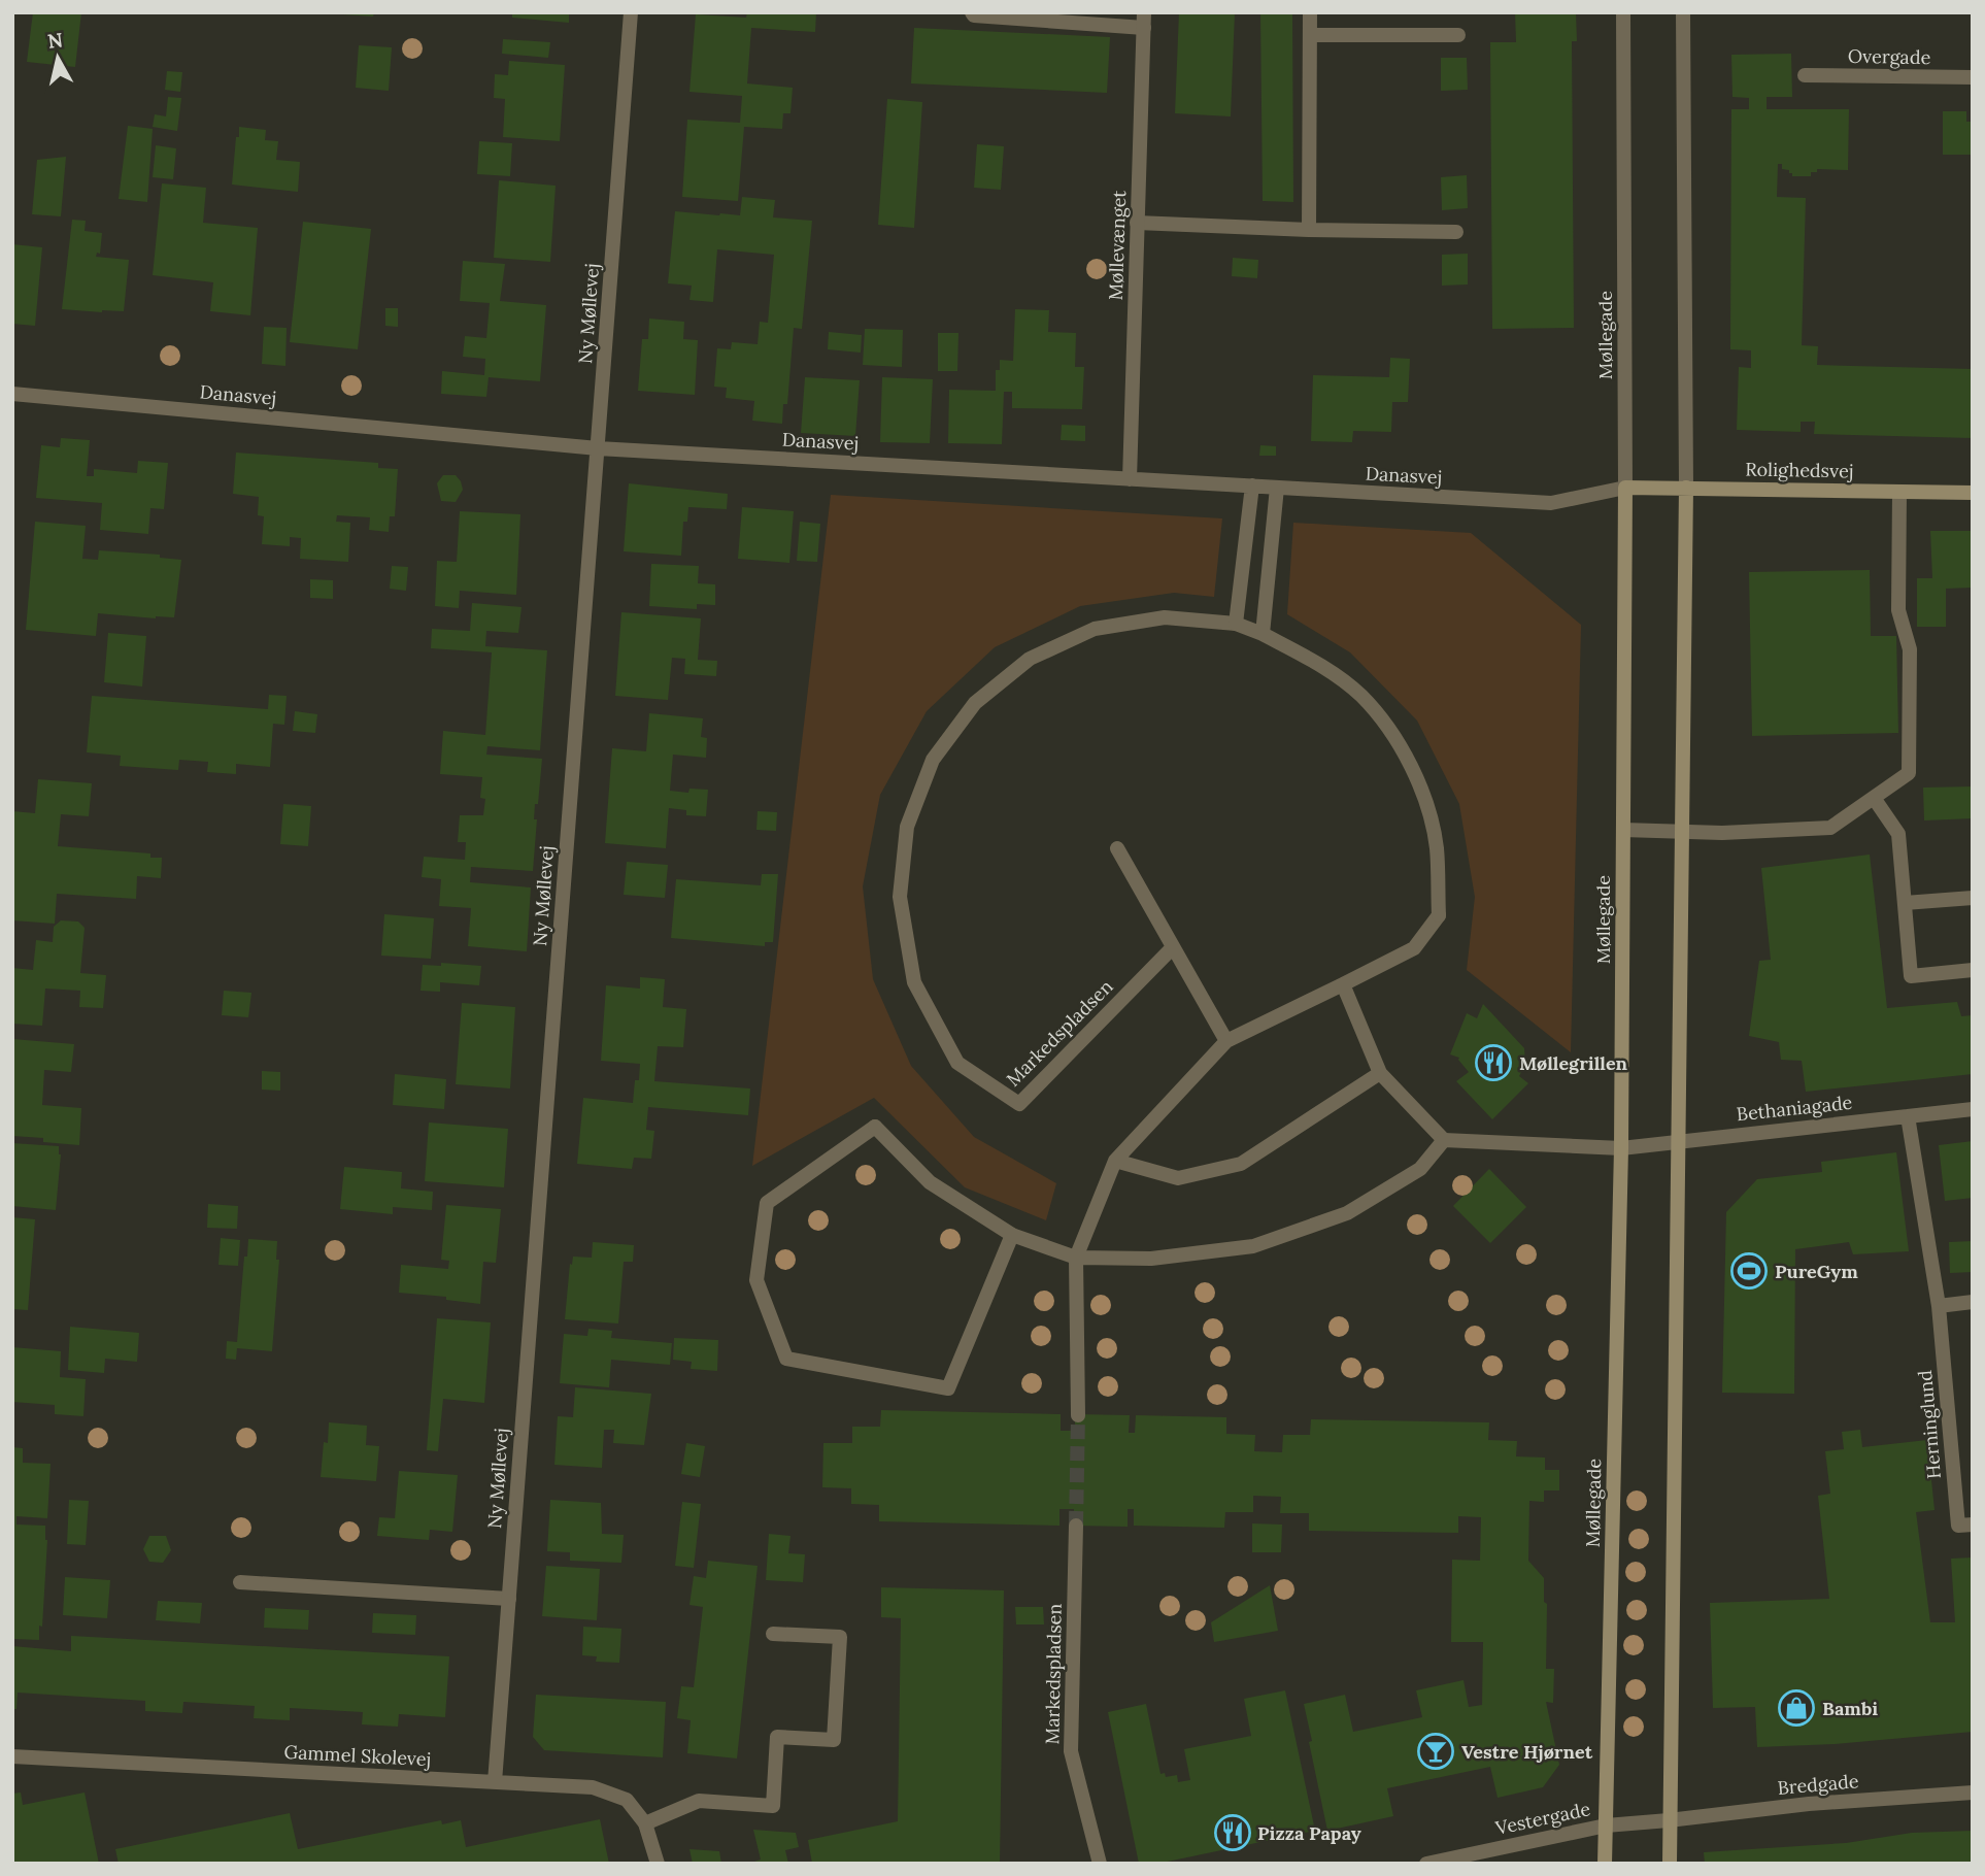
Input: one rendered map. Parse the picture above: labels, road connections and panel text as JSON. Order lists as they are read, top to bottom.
{
  "streets": {
    "main road": ["Møllegade", "Rolighedsvej"],
    "street": [
      "Overgade",
      "Møllevænget",
      "Ny Møllevej",
      "Danasvej",
      "Markedspladsen",
      "Bethaniagade",
      "Herninglund",
      "Gammel Skolevej",
      "Bredgade",
      "Vestergade"
    ]
  },
  "crossings": [
    ["Møllevænget", "Danasvej"],
    ["Ny Møllevej", "Danasvej"],
    ["Ny Møllevej", "Gammel Skolevej"],
    ["Møllegade", "Danasvej"],
    ["Møllegade", "Rolighedsvej"],
    ["Møllegade", "Bethaniagade"],
    ["Møllegade", "Vestergade"],
    ["Danasvej", "Rolighedsvej"],
    ["Bethaniagade", "Herninglund"],
    ["Bredgade", "Vestergade"]
  ],
  "places": {
    "restaurant": ["Møllegrillen", "Pizza Papay"],
    "sports": ["PureGym"],
    "shop": ["Bambi"],
    "bar": ["Vestre Hjørnet"]
  },
  "north": "top"
}
